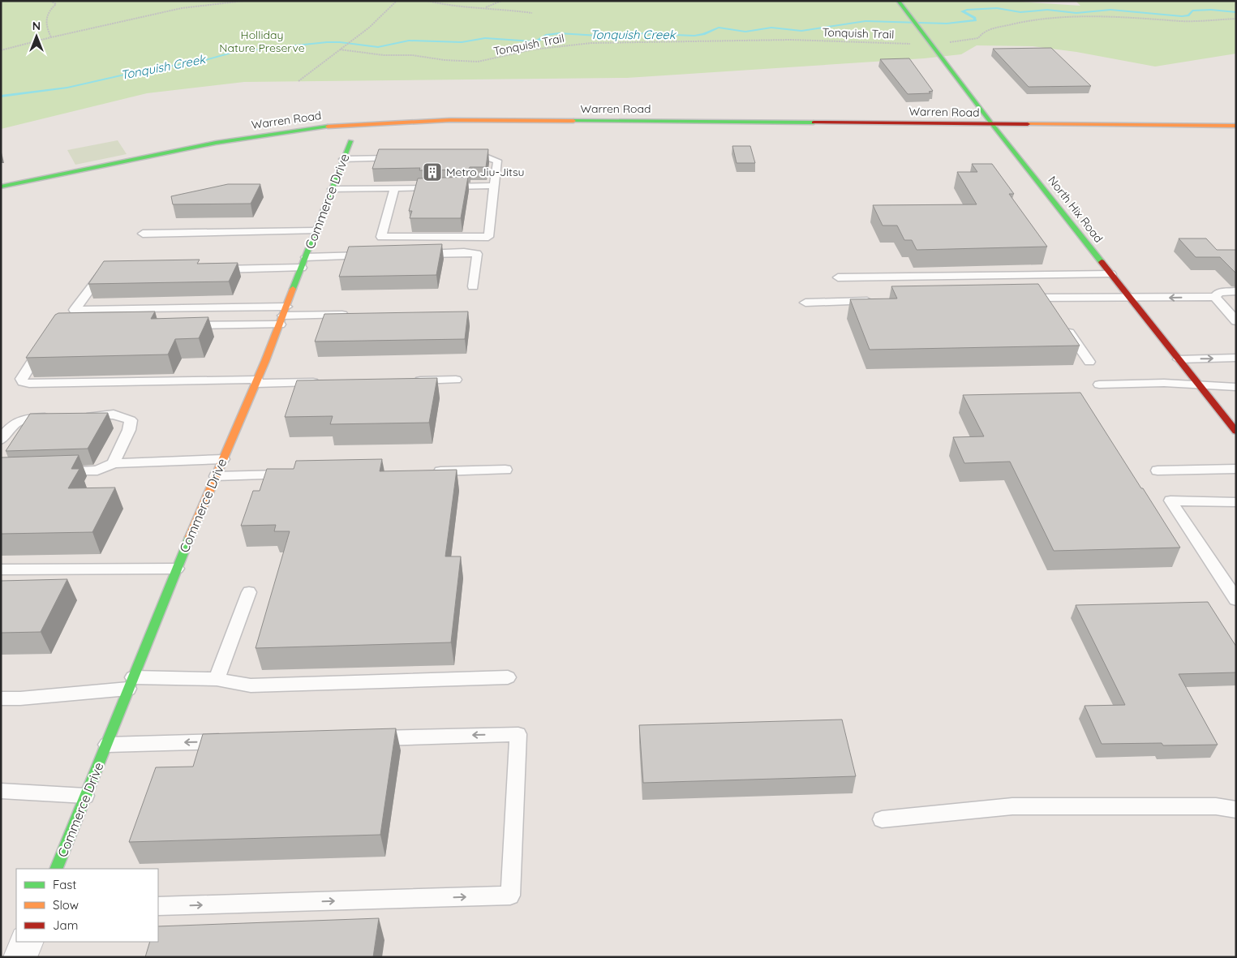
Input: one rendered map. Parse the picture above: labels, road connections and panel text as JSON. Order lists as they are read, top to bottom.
{
  "streets": {
    "street": ["Warren Road", "Commerce Drive", "North Hix Road"],
    "path": ["Tonquish Trail"]
  },
  "crossings": [
    ["Tonquish Trail", "North Hix Road"],
    ["Warren Road", "North Hix Road"]
  ],
  "water": ["Tonquish Creek"],
  "parks": ["Holliday Nature Preserve"],
  "places": {
    "building": ["Metro Jiu-Jitsu"]
  },
  "legend": ["Fast", "Slow", "Jam"],
  "north": "top"
}
